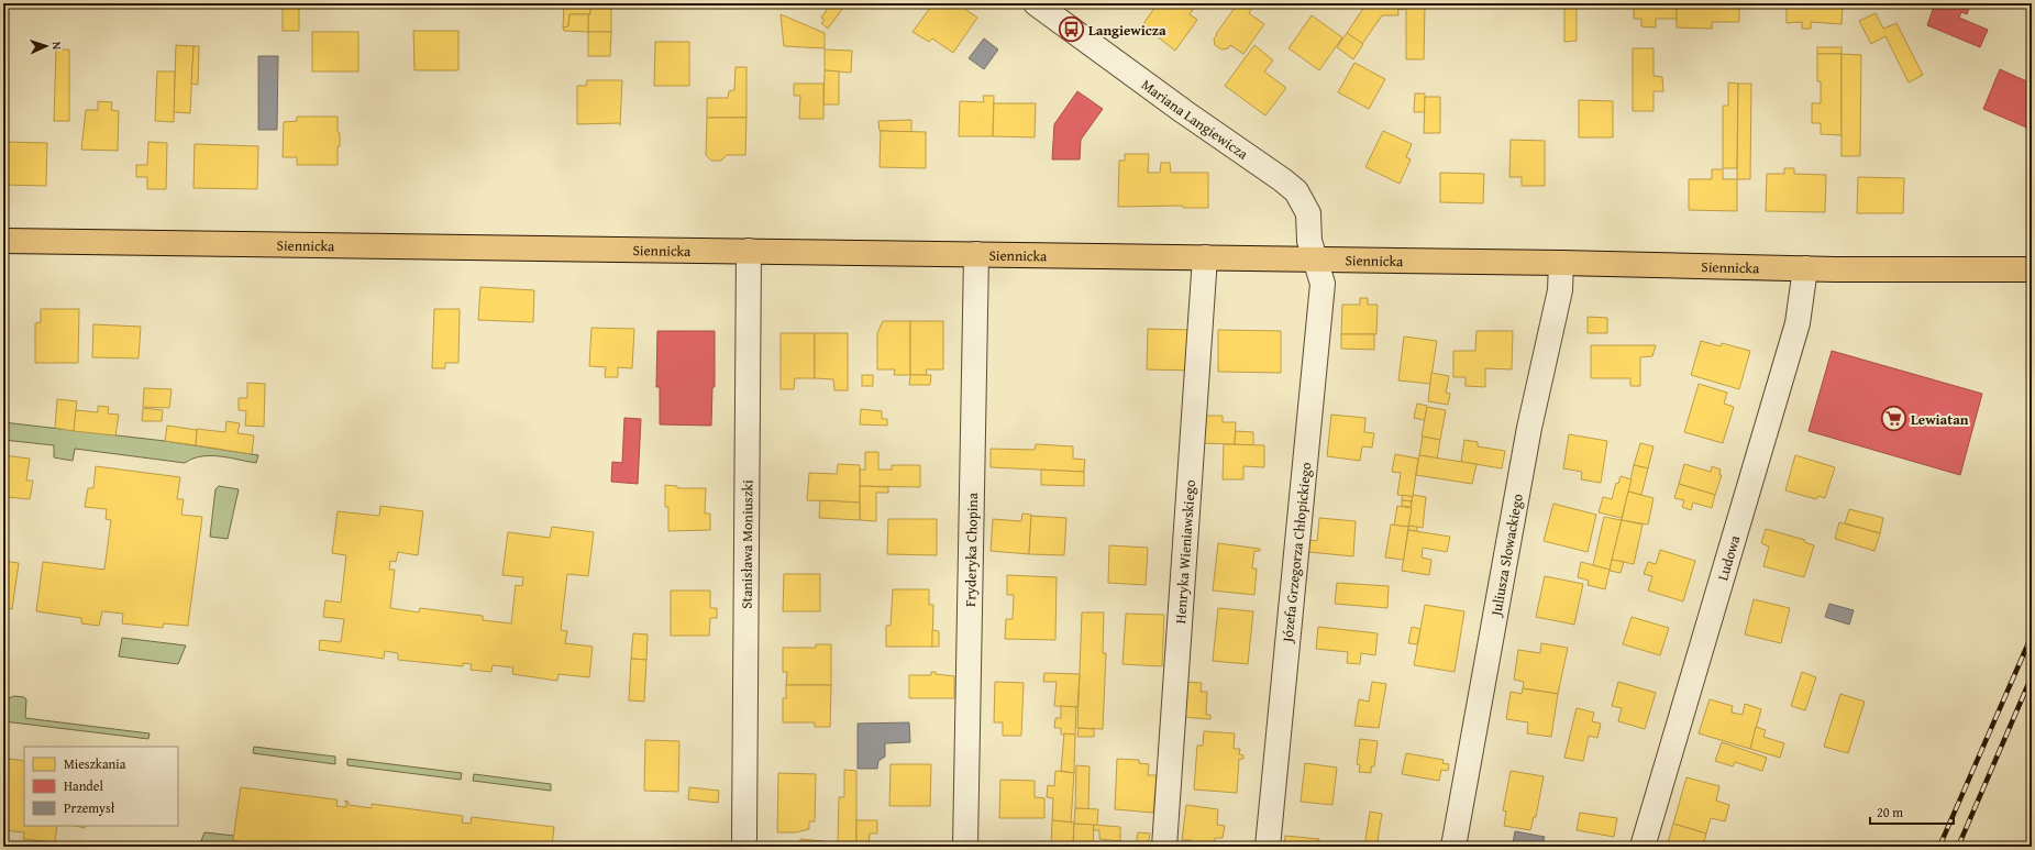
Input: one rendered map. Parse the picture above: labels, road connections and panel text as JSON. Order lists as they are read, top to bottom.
{
  "streets": {
    "main road": ["Siennicka"],
    "street": [
      "Mariana Langiewicza",
      "Stanisława Moniuszki",
      "Fryderyka Chopina",
      "Henryka Wieniawskiego",
      "Józefa Grzegorza Chłopickiego",
      "Juliusza Słowackiego",
      "Ludowa"
    ]
  },
  "crossings": [
    ["Mariana Langiewicza", "Siennicka"],
    ["Mariana Langiewicza", "Józefa Grzegorza Chłopickiego"],
    ["Siennicka", "Stanisława Moniuszki"],
    ["Siennicka", "Fryderyka Chopina"],
    ["Siennicka", "Henryka Wieniawskiego"],
    ["Siennicka", "Józefa Grzegorza Chłopickiego"],
    ["Siennicka", "Juliusza Słowackiego"],
    ["Siennicka", "Ludowa"]
  ],
  "places": {
    "bus stop": ["Langiewicza"],
    "supermarket": ["Lewiatan"]
  },
  "legend": ["Mieszkania", "Handel", "Przemysł"],
  "scale_bar": "20 m",
  "north": "right"
}
